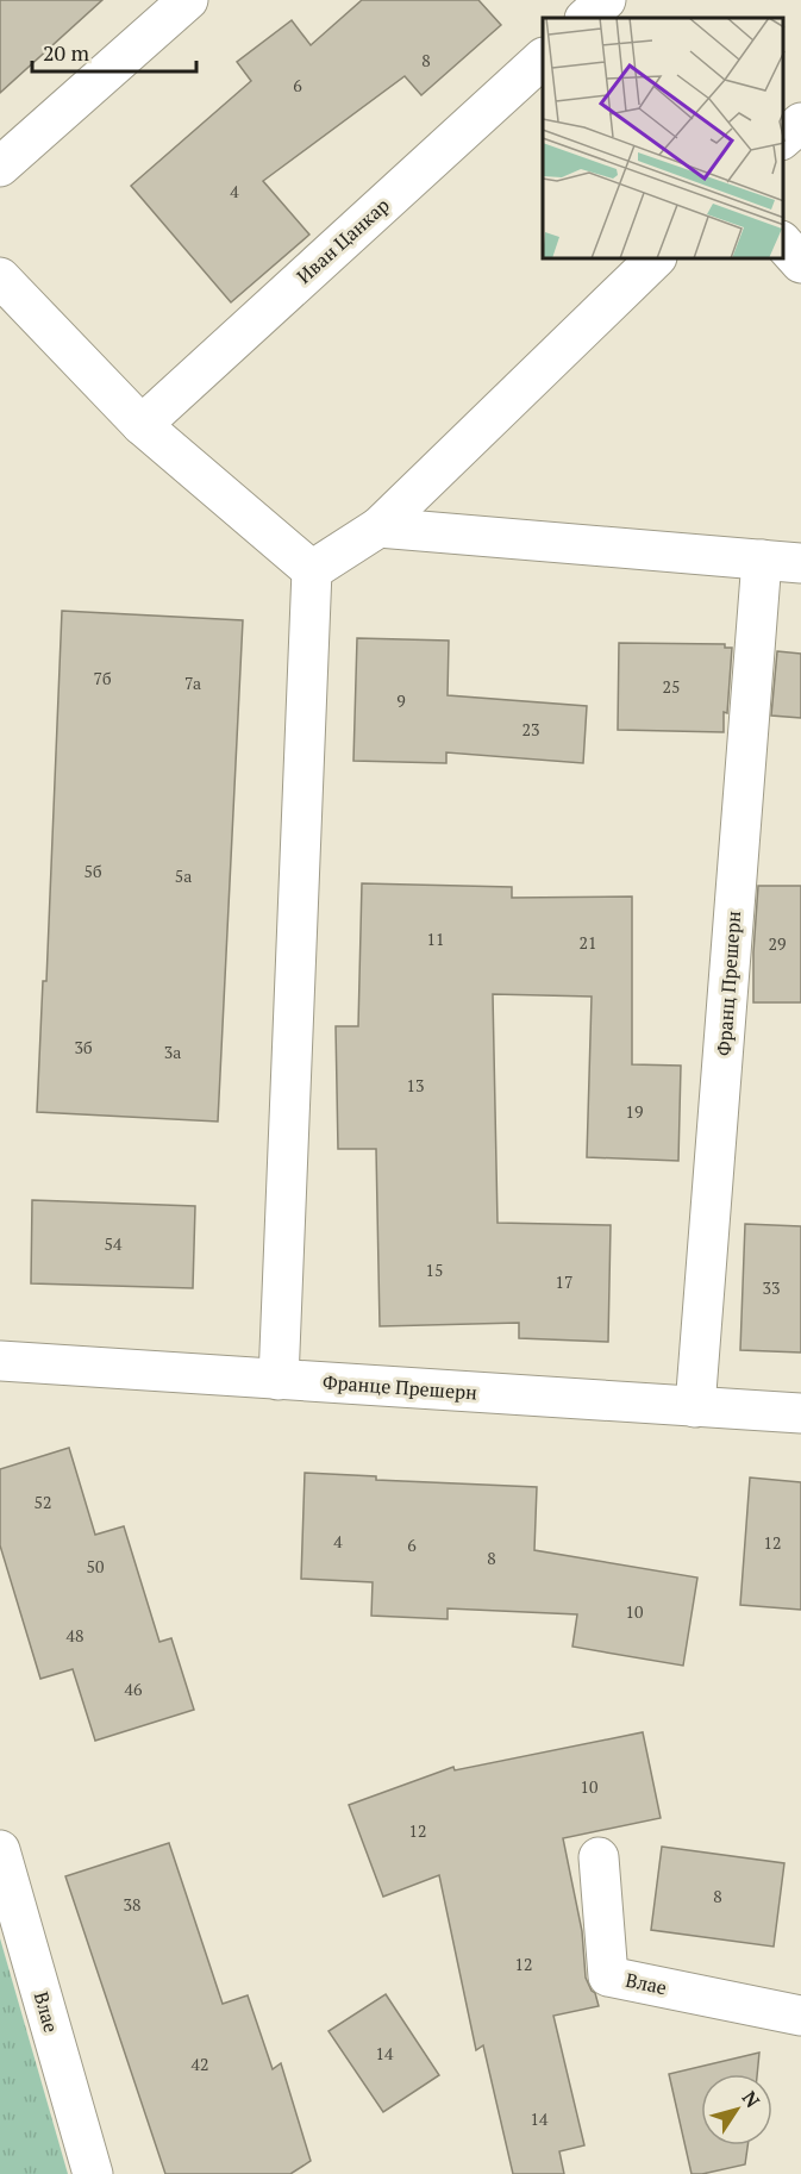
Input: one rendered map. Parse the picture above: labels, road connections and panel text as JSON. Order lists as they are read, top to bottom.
{
  "streets": {
    "street": [
      "Иван Цанкар",
      "Франц Прешерн",
      "Францe Прешерн",
      "Влае"
    ]
  },
  "crossings": [
    ["Франц Прешерн", "Францe Прешерн"]
  ],
  "house_numbers": [
    "8",
    "6",
    "4",
    "7б",
    "7а",
    "25",
    "9",
    "23",
    "5б",
    "5а",
    "11",
    "21",
    "29",
    "3б",
    "3а",
    "13",
    "19",
    "54",
    "15",
    "17",
    "33",
    "52",
    "4",
    "12",
    "6",
    "8",
    "50",
    "10",
    "48",
    "46",
    "10",
    "12",
    "8",
    "38",
    "12",
    "14",
    "42",
    "14"
  ],
  "scale_bar": "20 m",
  "north": "top right"
}
